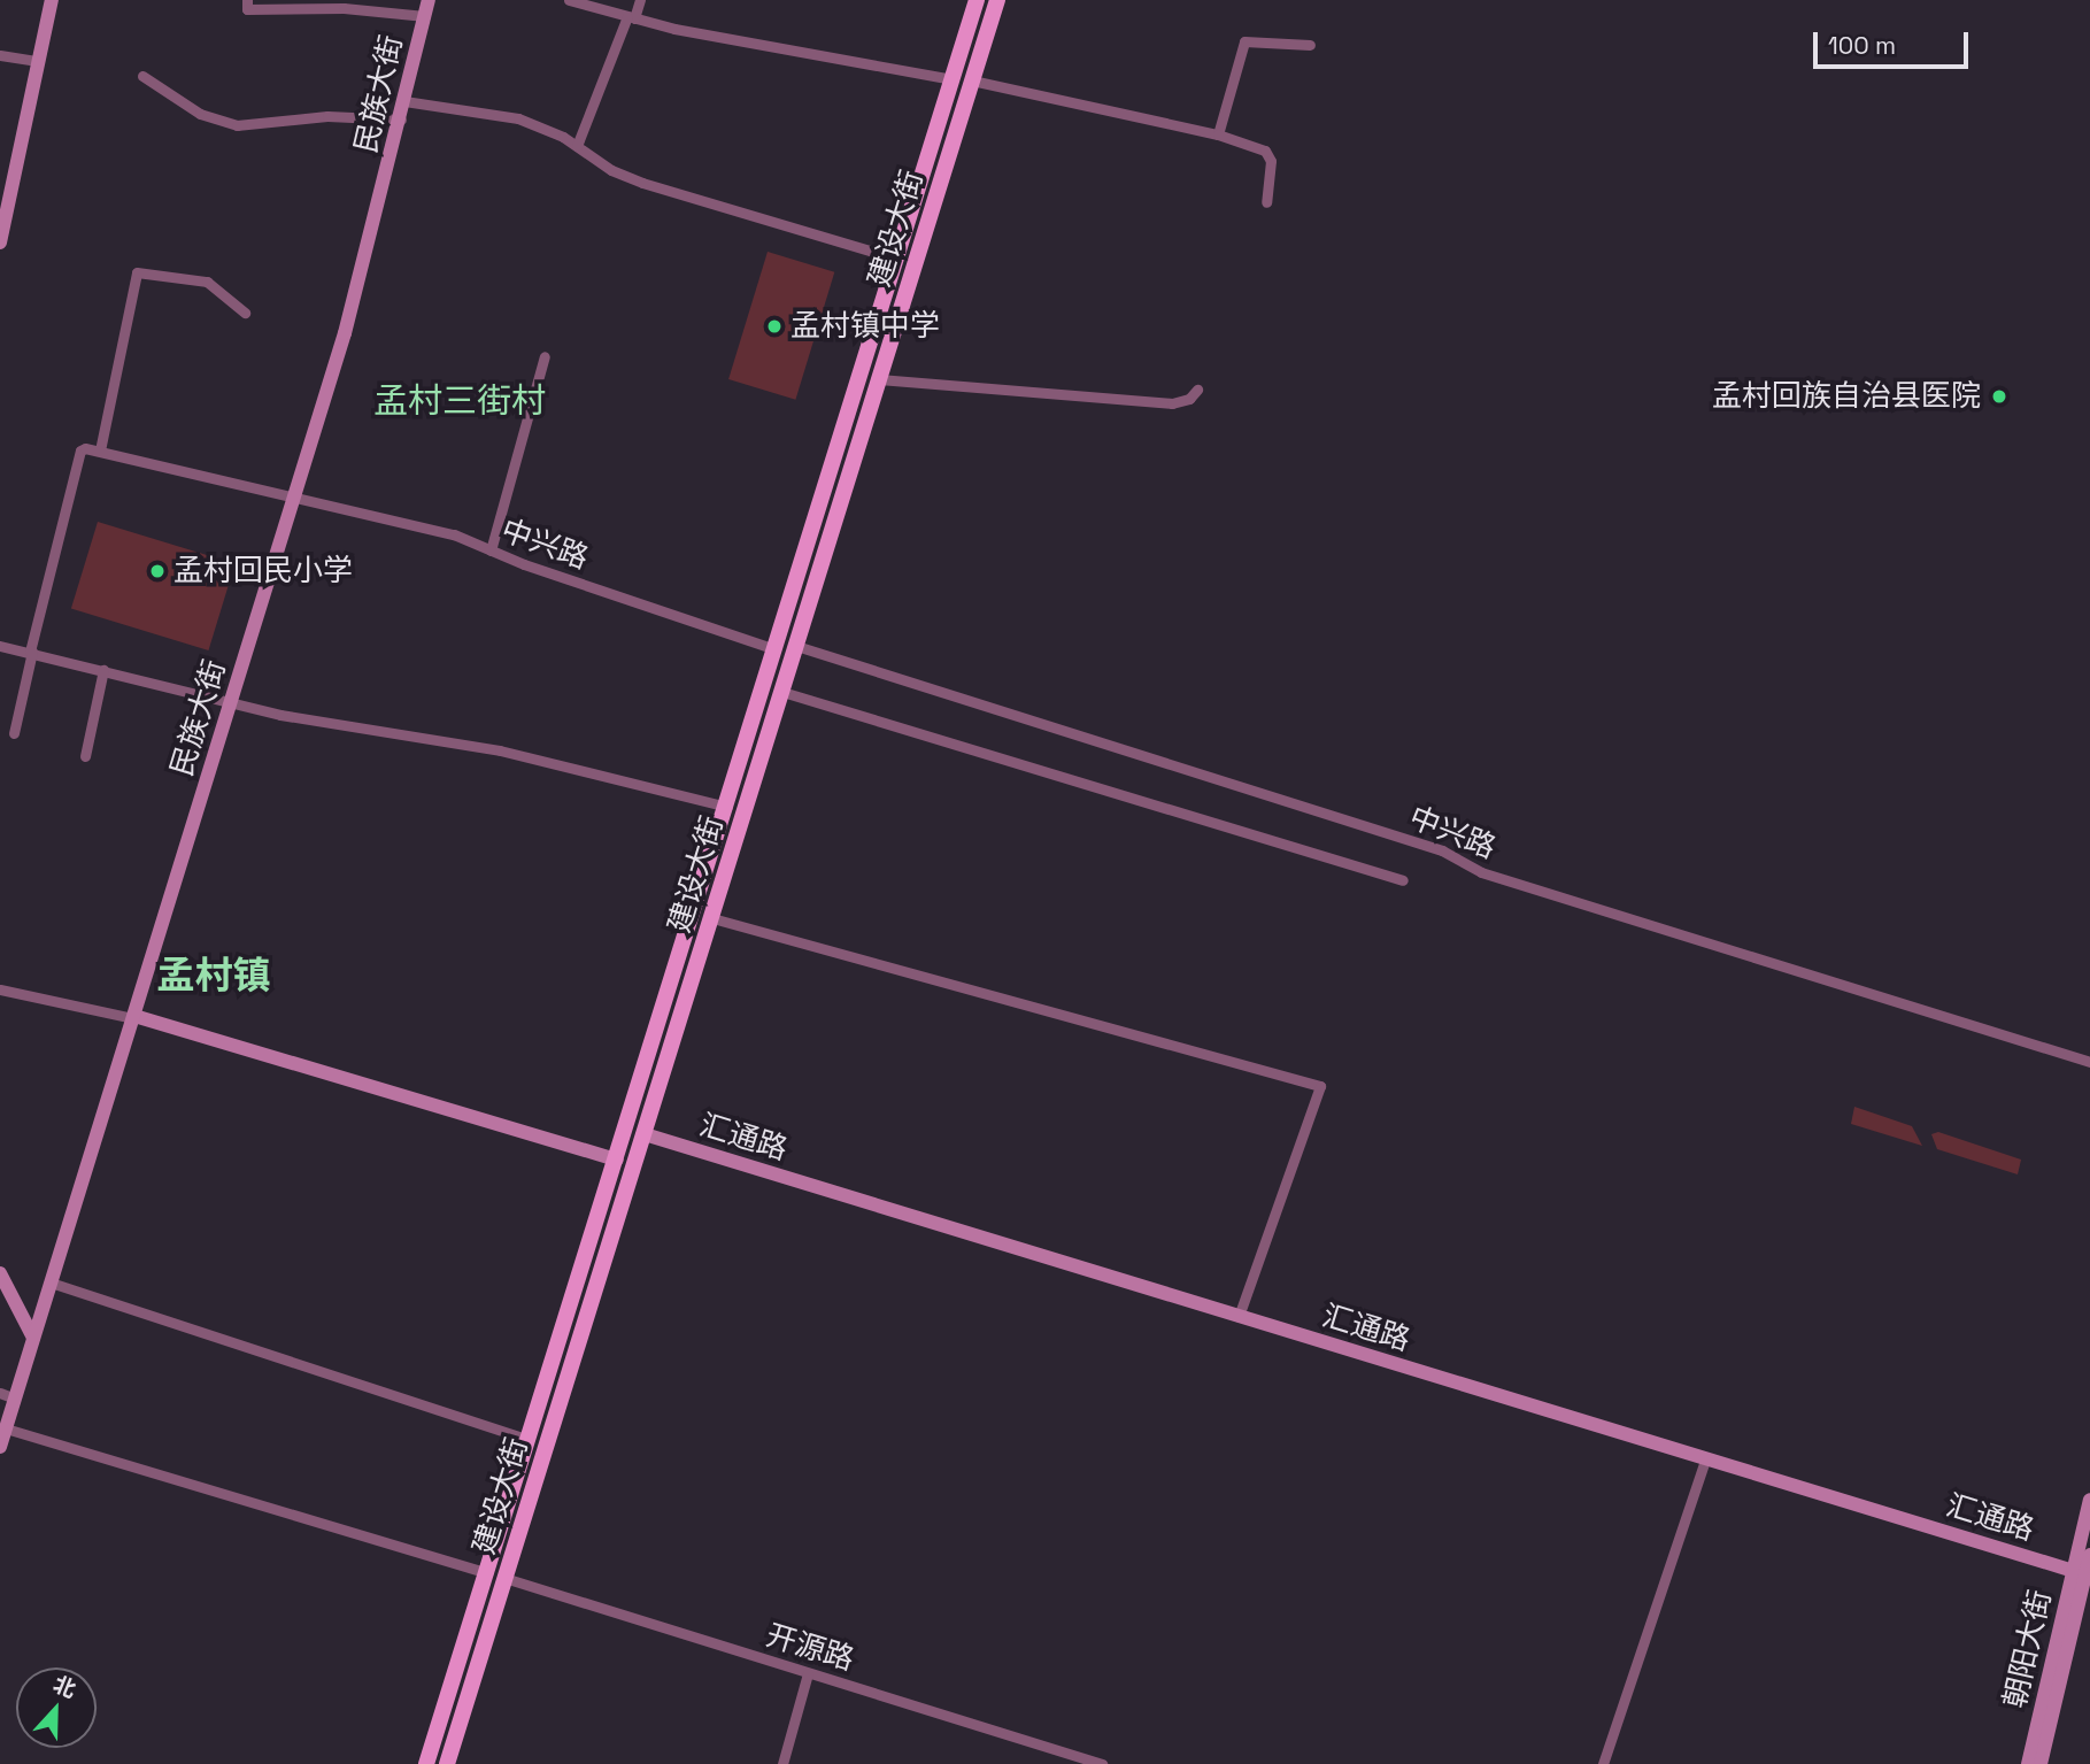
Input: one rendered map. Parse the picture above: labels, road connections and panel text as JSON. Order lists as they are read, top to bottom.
{
  "streets": {
    "main road": ["建设大街"],
    "street": [
      "民族大街",
      "中兴路",
      "汇通路",
      "开源路",
      "朝阳大街"
    ]
  },
  "crossings": [
    ["民族大街", "中兴路"],
    ["建设大街", "中兴路"],
    ["建设大街", "汇通路"],
    ["建设大街", "开源路"],
    ["汇通路", "朝阳大街"]
  ],
  "districts": ["孟村三街村", "孟村镇"],
  "places": ["孟村镇中学", "孟村回族自治县医院", "孟村回民小学"],
  "scale_bar": "100 m",
  "north": "top"
}
